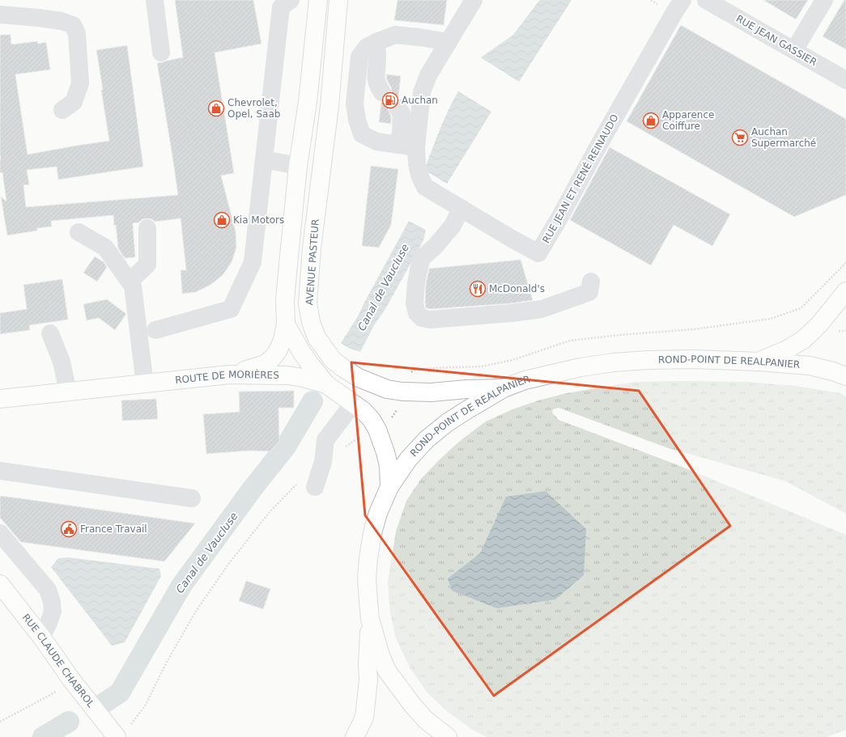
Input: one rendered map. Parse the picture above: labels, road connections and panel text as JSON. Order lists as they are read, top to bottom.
{
  "streets": {
    "main road": [
      "AVENUE PASTEUR",
      "ROND-POINT DE REALPANIER",
      "ROUTE DE MORIÈRES",
      "RUE CLAUDE CHABROL"
    ],
    "street": ["RUE JEAN GASSIER", "RUE JEAN ET RENÉ REINAUDO"]
  },
  "crossings": [
    ["AVENUE PASTEUR", "ROND-POINT DE REALPANIER"],
    ["ROND-POINT DE REALPANIER", "ROUTE DE MORIÈRES"]
  ],
  "water": ["Canal de Vaucluse"],
  "places": {
    "fuel station": ["Auchan"],
    "shop": ["Chevrolet, Opel, Saab", "Apparence Coiffure", "Kia Motors"],
    "supermarket": ["Auchan Supermarché"],
    "restaurant": ["McDonald's"],
    "public building": ["France Travail"]
  }
}
